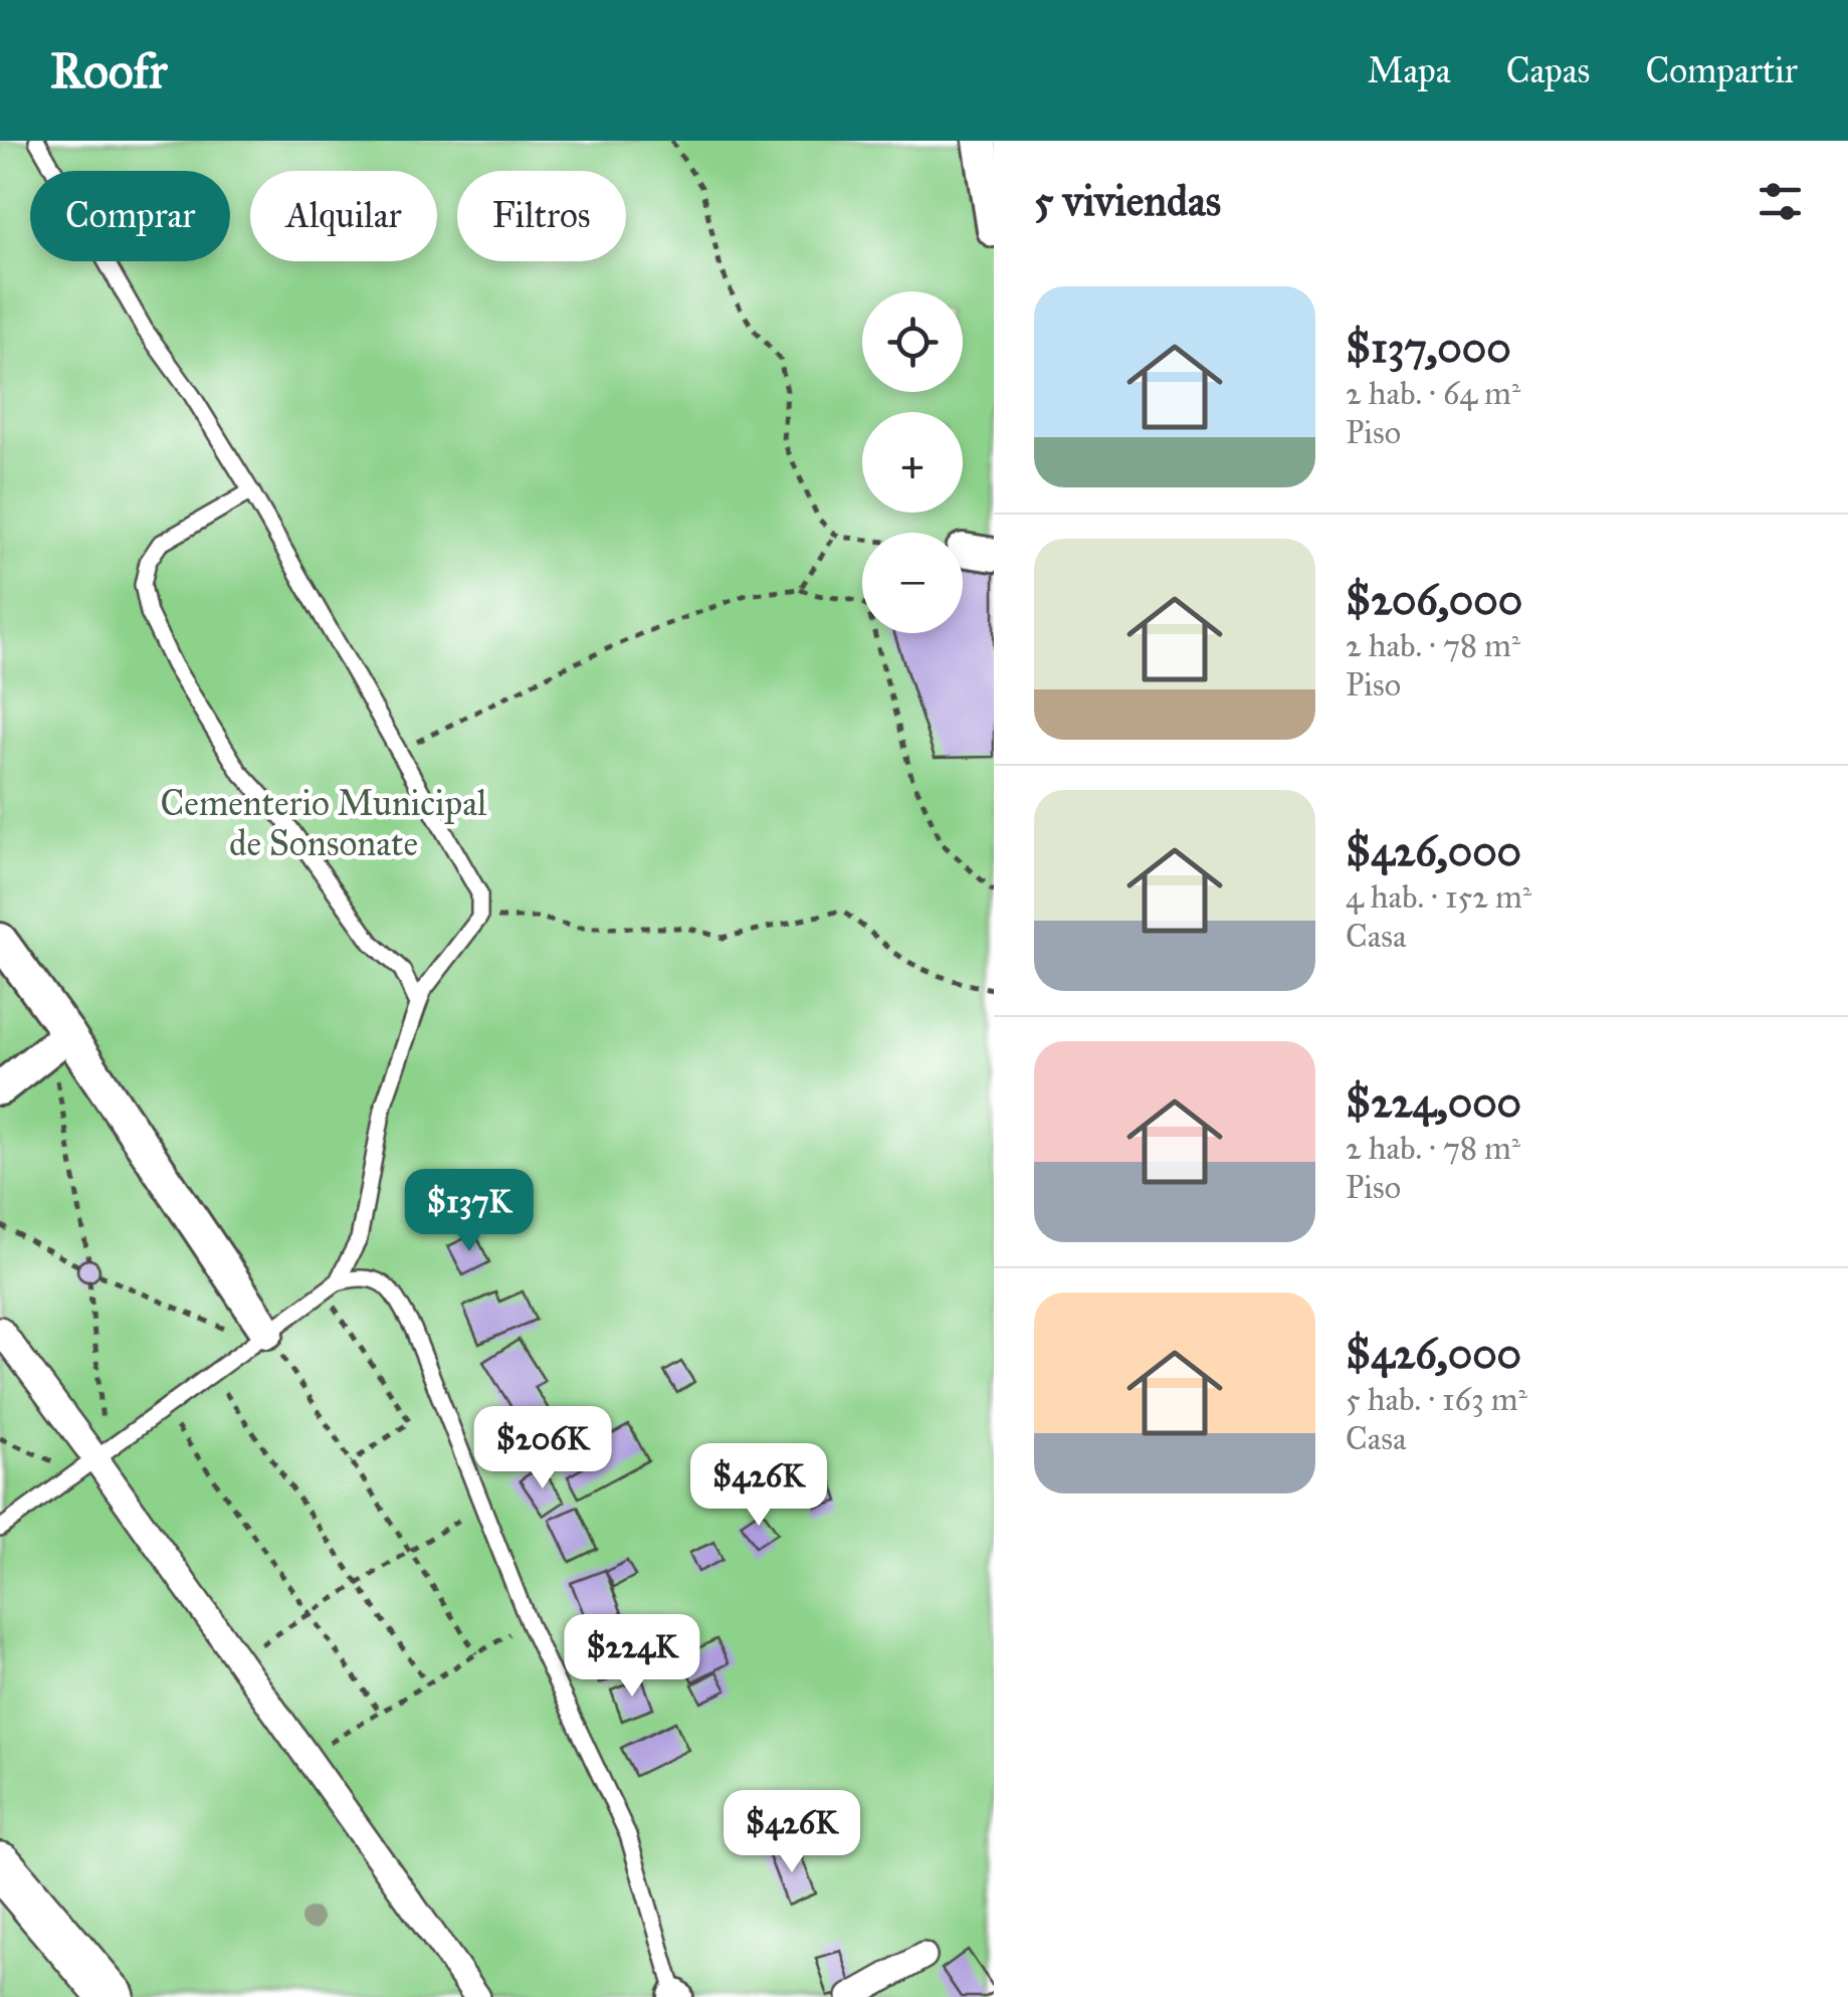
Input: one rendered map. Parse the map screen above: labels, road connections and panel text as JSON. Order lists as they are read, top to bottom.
{
  "parks": ["Cementerio Municipal de Sonsonate"],
  "page": {
    "header": "Roofr",
    "nav": ["Mapa", "Capas", "Compartir"],
    "heading": "5 viviendas",
    "chip": ["Comprar", "Alquilar", "Filtros"],
    "list": [
      {
        "name": "$137,000",
        "note": "2 hab. · 64 m² · Piso"
      },
      {
        "name": "$206,000",
        "note": "2 hab. · 78 m² · Piso"
      },
      {
        "name": "$426,000",
        "note": "4 hab. · 152 m² · Casa"
      },
      {
        "name": "$224,000",
        "note": "2 hab. · 78 m² · Piso"
      },
      {
        "name": "$426,000",
        "note": "5 hab. · 163 m² · Casa"
      }
    ],
    "map_buttons": ["+", "−"],
    "price": [
      "$137K",
      "$206K",
      "$426K",
      "$224K",
      "$426K"
    ]
  }
}
